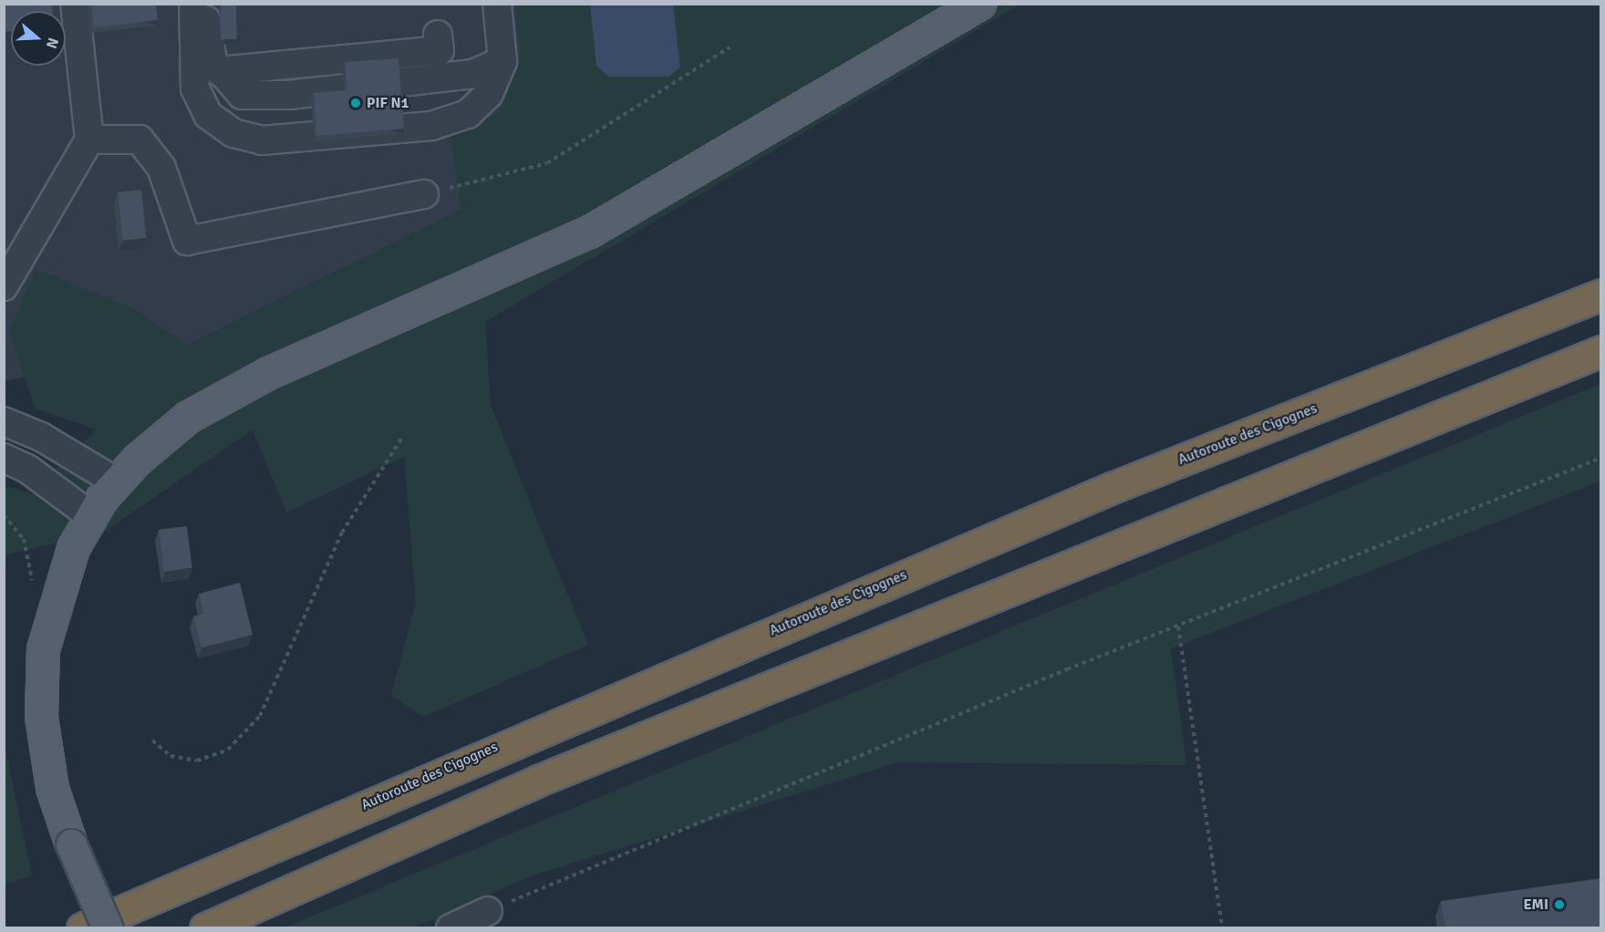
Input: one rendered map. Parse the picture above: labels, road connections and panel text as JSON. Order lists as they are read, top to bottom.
{
  "streets": {
    "highway": ["Autoroute des Cigognes"]
  },
  "places": ["PIF N1", "EMI"],
  "north": "right"
}
